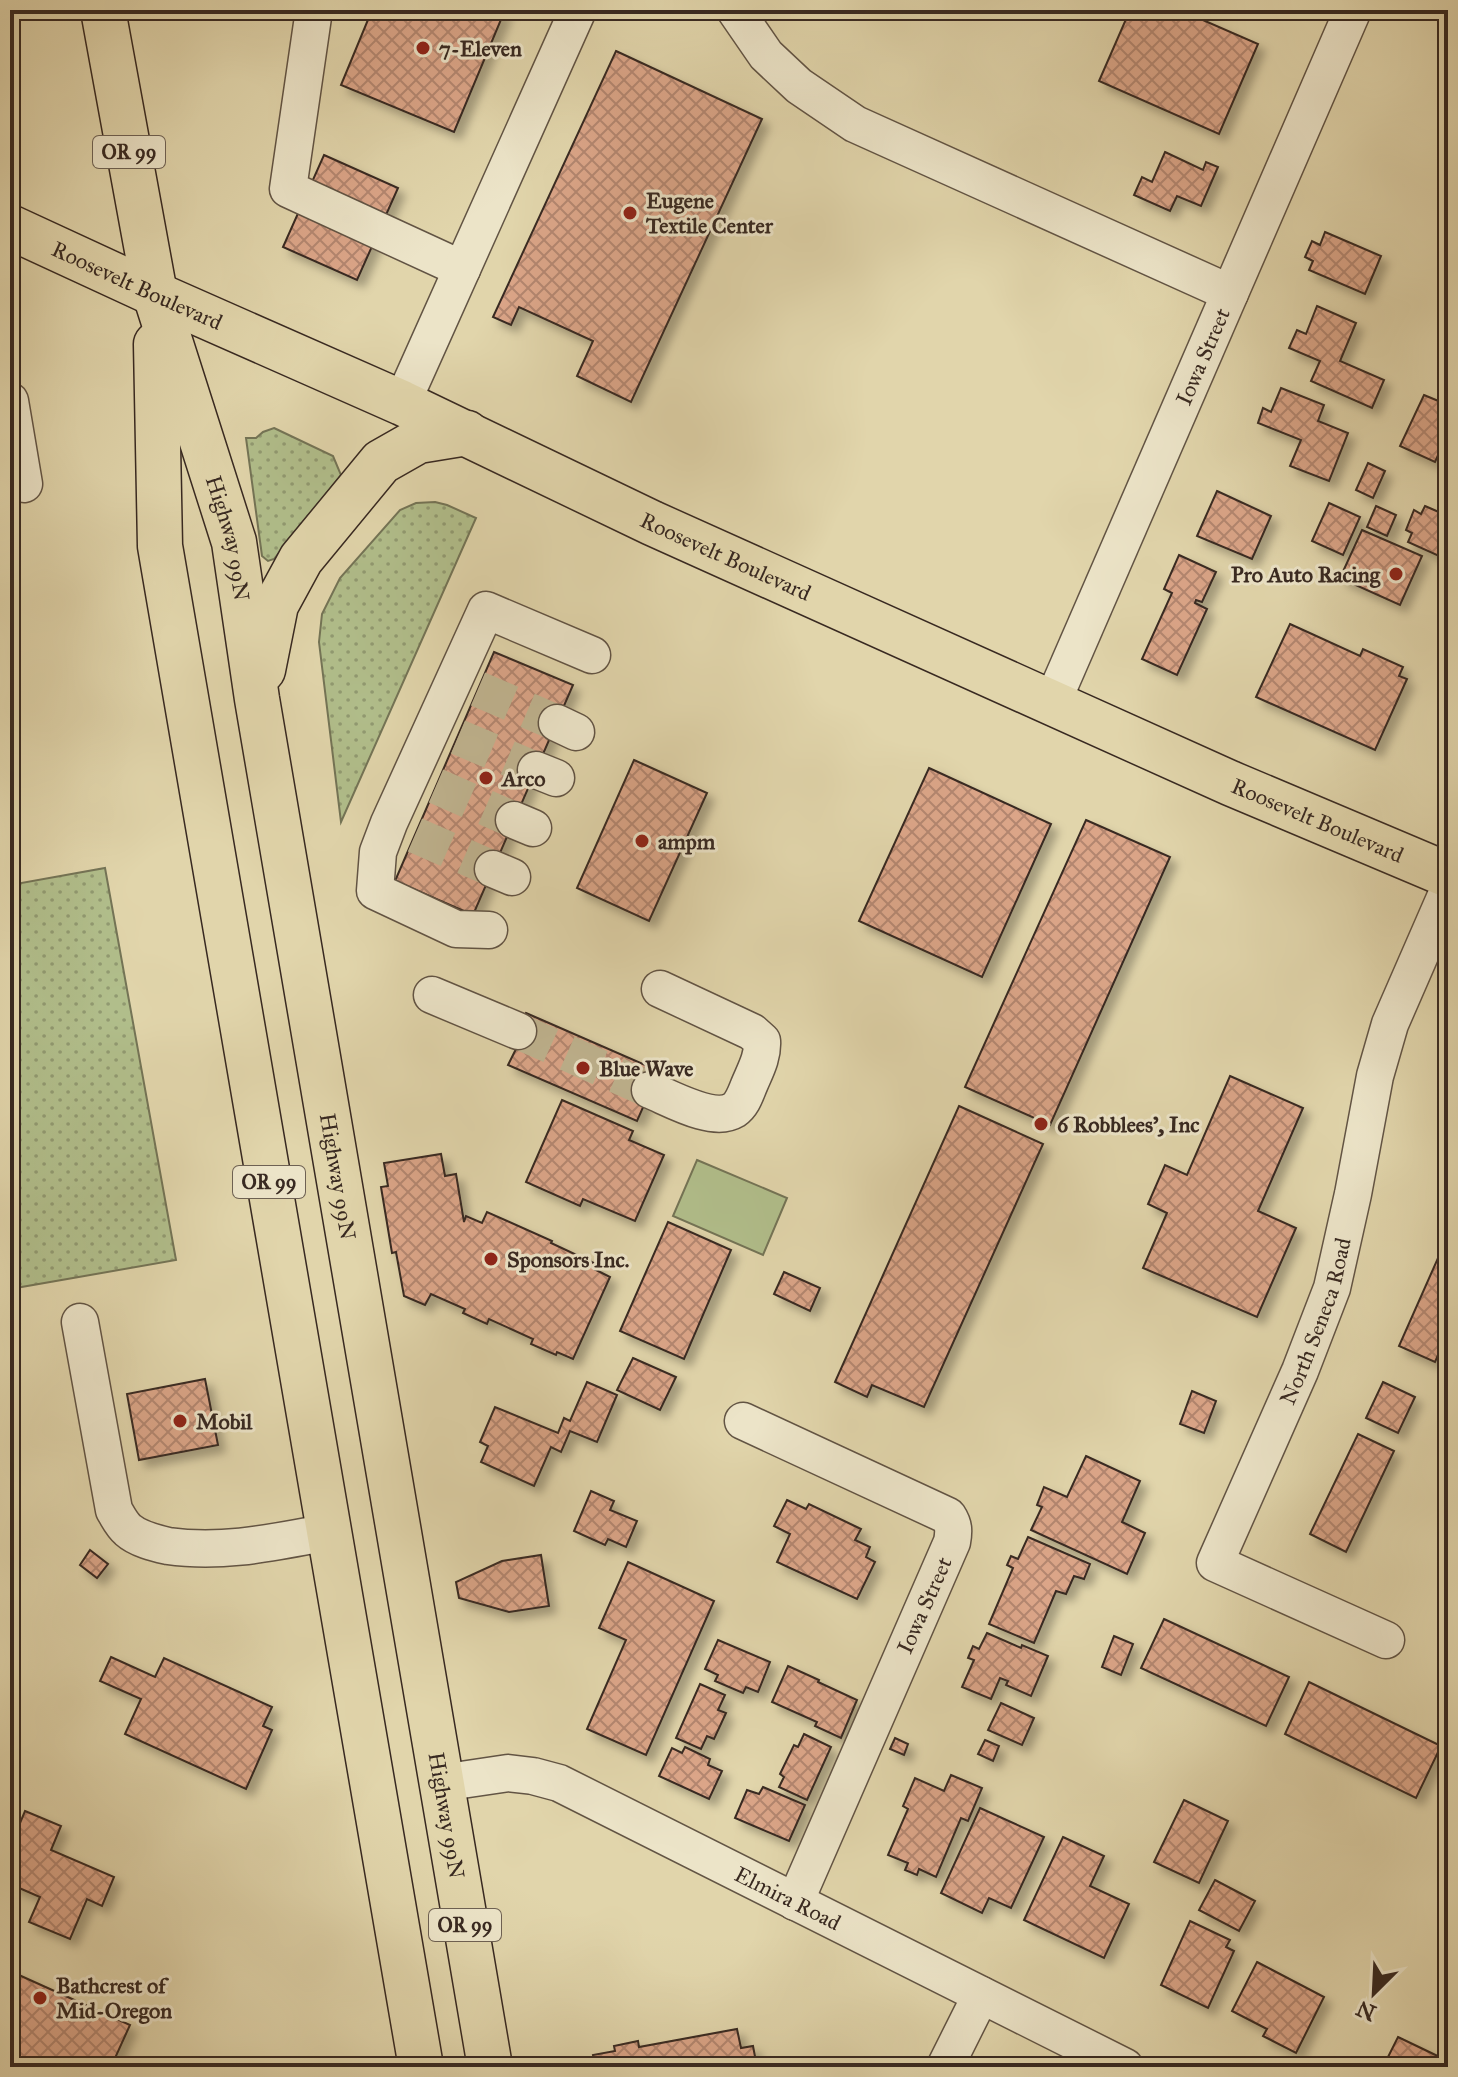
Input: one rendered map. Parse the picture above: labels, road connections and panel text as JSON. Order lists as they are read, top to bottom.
{
  "streets": {
    "main road": ["OR 99", "Roosevelt Boulevard", "Highway 99N"],
    "street": ["Iowa Street", "North Seneca Road", "Elmira Road"]
  },
  "crossings": [
    ["Roosevelt Boulevard", "Iowa Street"],
    ["Roosevelt Boulevard", "Highway 99N"],
    ["Iowa Street", "Elmira Road"],
    ["Highway 99N", "Elmira Road"]
  ],
  "places": [
    "7-Eleven",
    "Eugene Textile Center",
    "Pro Auto Racing",
    "Arco",
    "ampm",
    "Blue Wave",
    "6 Robblees', Inc",
    "Sponsors Inc.",
    "Mobil",
    "Bathcrest of Mid-Oregon"
  ],
  "north": "bottom left"
}
